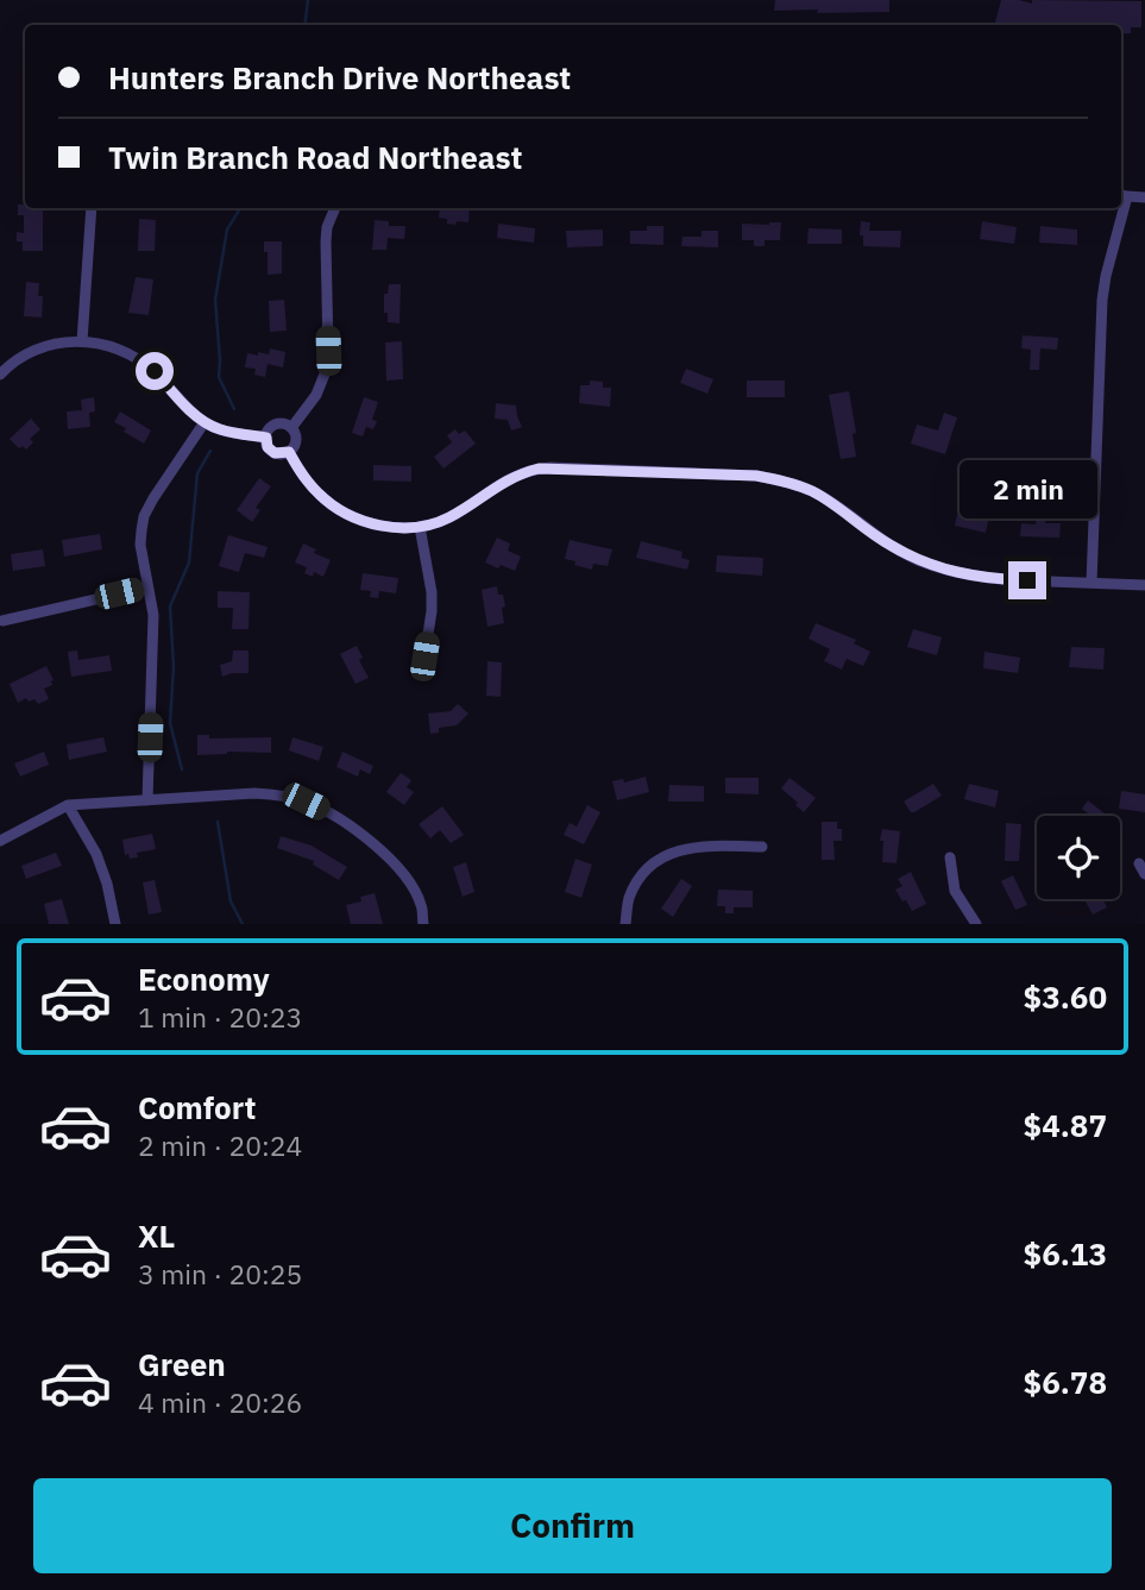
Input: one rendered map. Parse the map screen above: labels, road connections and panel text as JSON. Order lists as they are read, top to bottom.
{
  "page": {
    "banner": ["Hunters Branch Drive Northeast", "Twin Branch Road Northeast"],
    "bubble": "2 min",
    "list": [
      {
        "name": "Economy",
        "note": "1 min · 20:23",
        "value": "$3.60"
      },
      {
        "name": "Comfort",
        "note": "2 min · 20:24",
        "value": "$4.87"
      },
      {
        "name": "XL",
        "note": "3 min · 20:25",
        "value": "$6.13"
      },
      {
        "name": "Green",
        "note": "4 min · 20:26",
        "value": "$6.78"
      }
    ],
    "buttons": "Confirm"
  }
}
